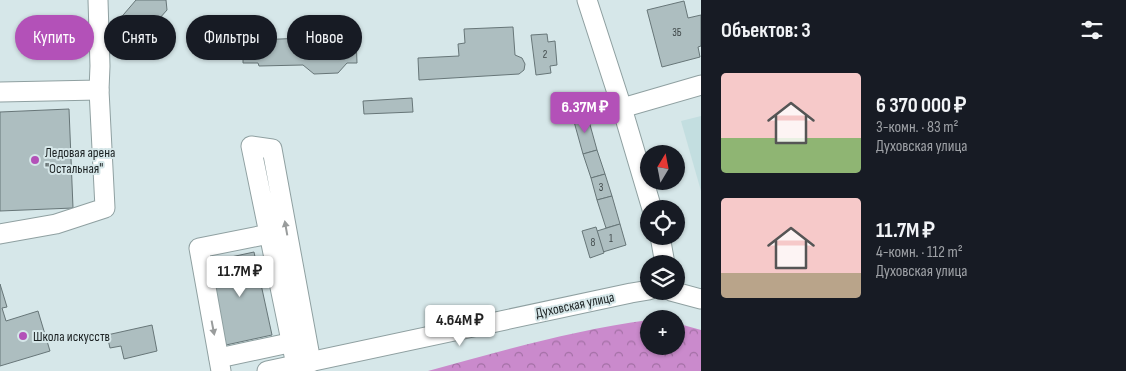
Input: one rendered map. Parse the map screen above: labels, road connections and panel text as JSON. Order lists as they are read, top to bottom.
{
  "streets": {
    "street": ["Духовская улица"]
  },
  "places": ["Ледовая арена \"Остальная\"", "Школа искусств"],
  "house_numbers": [
    "3Б",
    "2",
    "3",
    "1",
    "8"
  ],
  "north": "top",
  "page": {
    "heading": "Объектов: 3",
    "chip": [
      "Купить",
      "Снять",
      "Фильтры",
      "Новое"
    ],
    "list": [
      {
        "name": "6 370 000 ₽",
        "note": "3-комн. · 83 m² · Духовская улица"
      },
      {
        "name": "11.7M ₽",
        "note": "4-комн. · 112 m² · Духовская улица"
      }
    ],
    "price": ["6.37M ₽", "11.7M ₽", "4.64M ₽"],
    "map_buttons": "+"
  }
}
